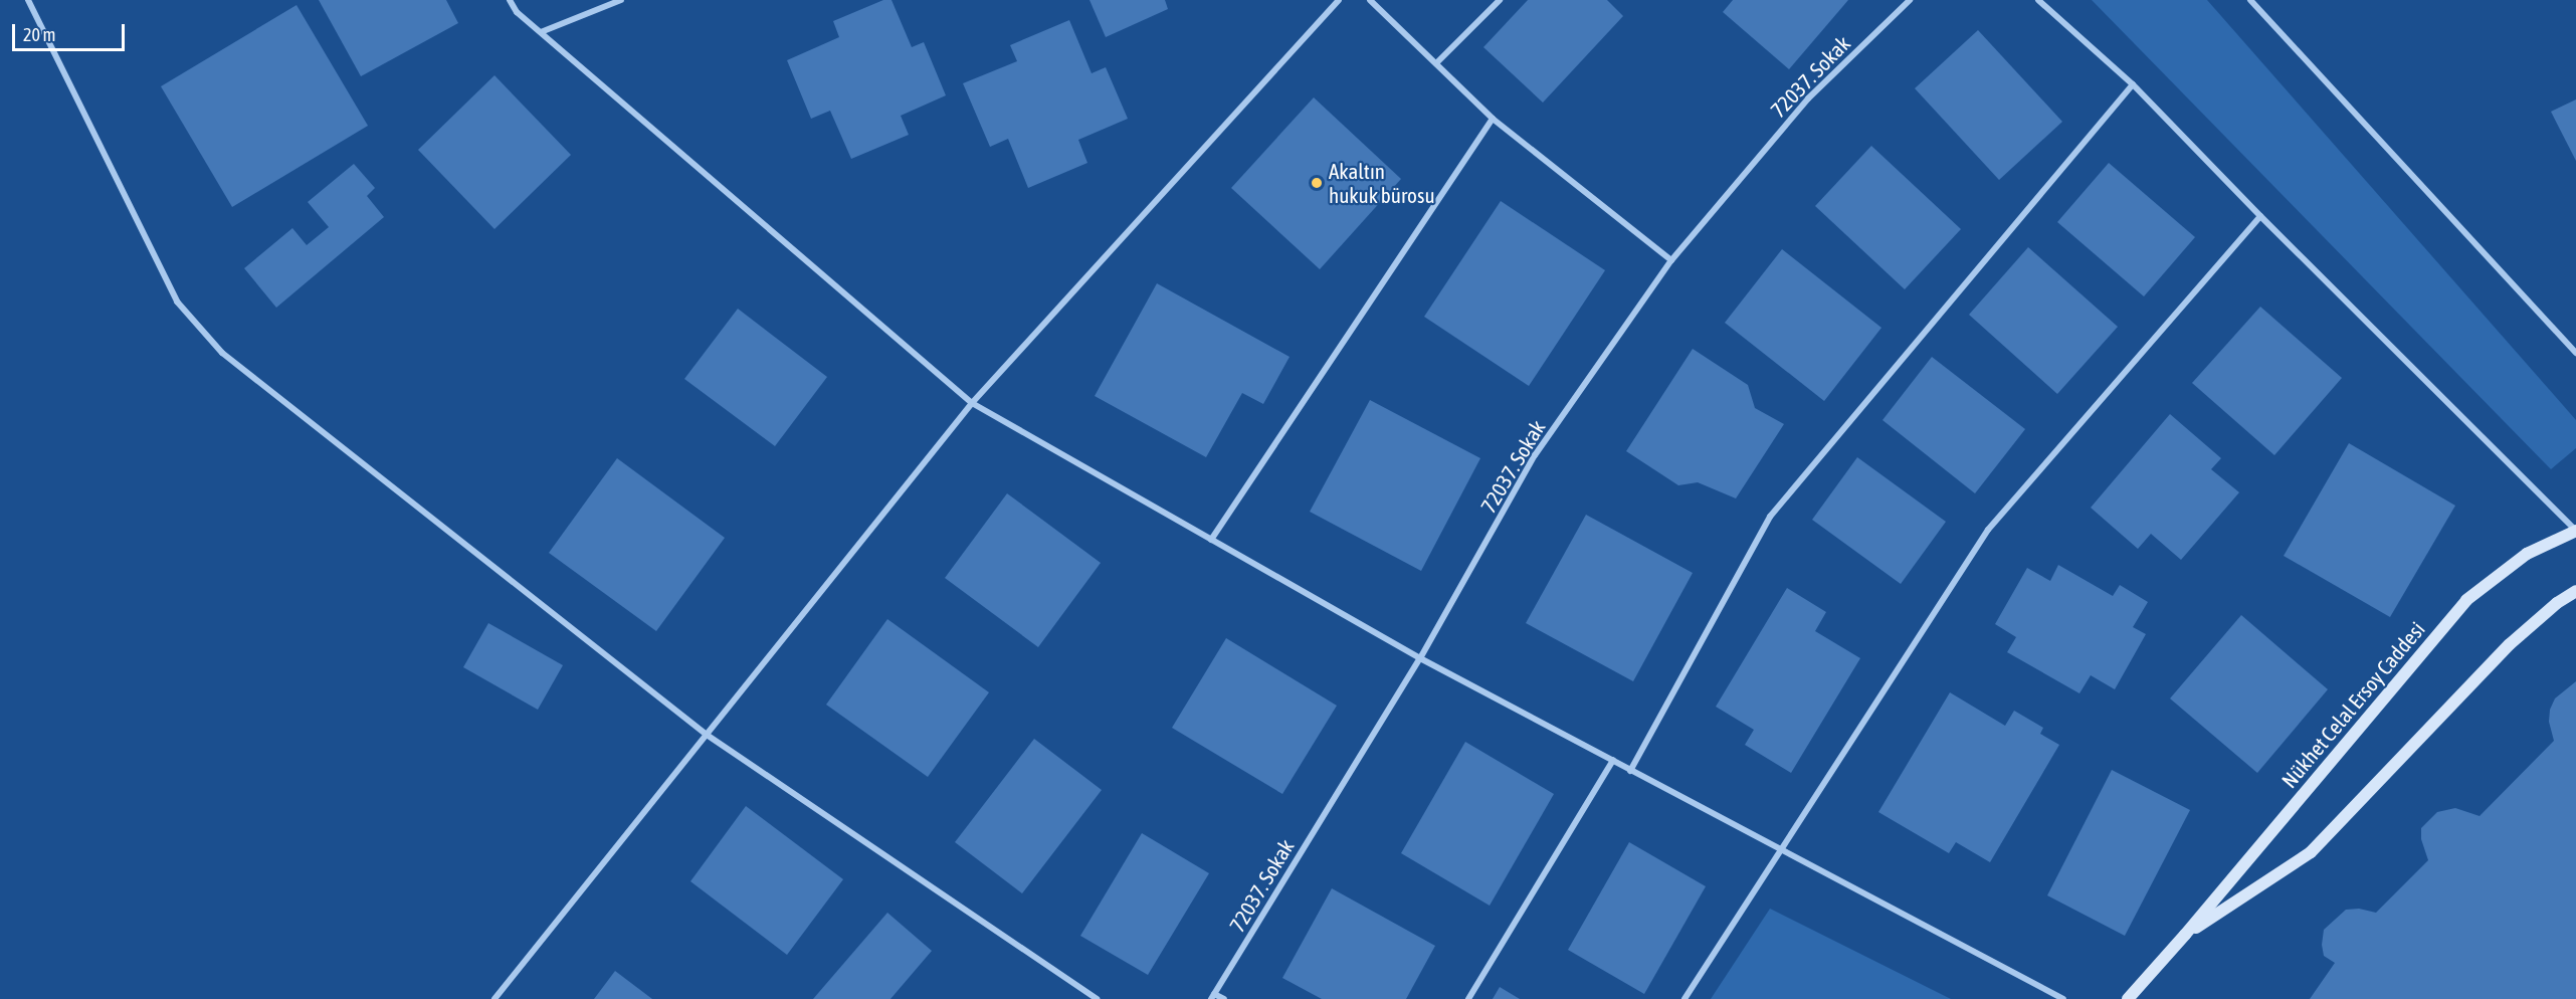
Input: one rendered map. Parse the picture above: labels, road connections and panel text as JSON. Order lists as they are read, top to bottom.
{
  "streets": {
    "main road": ["Nükhet Celal Ersoy Caddesi"],
    "street": ["72037. Sokak"]
  },
  "places": ["Akaltın hukuk bürosu"],
  "scale_bar": "20 m"
}
